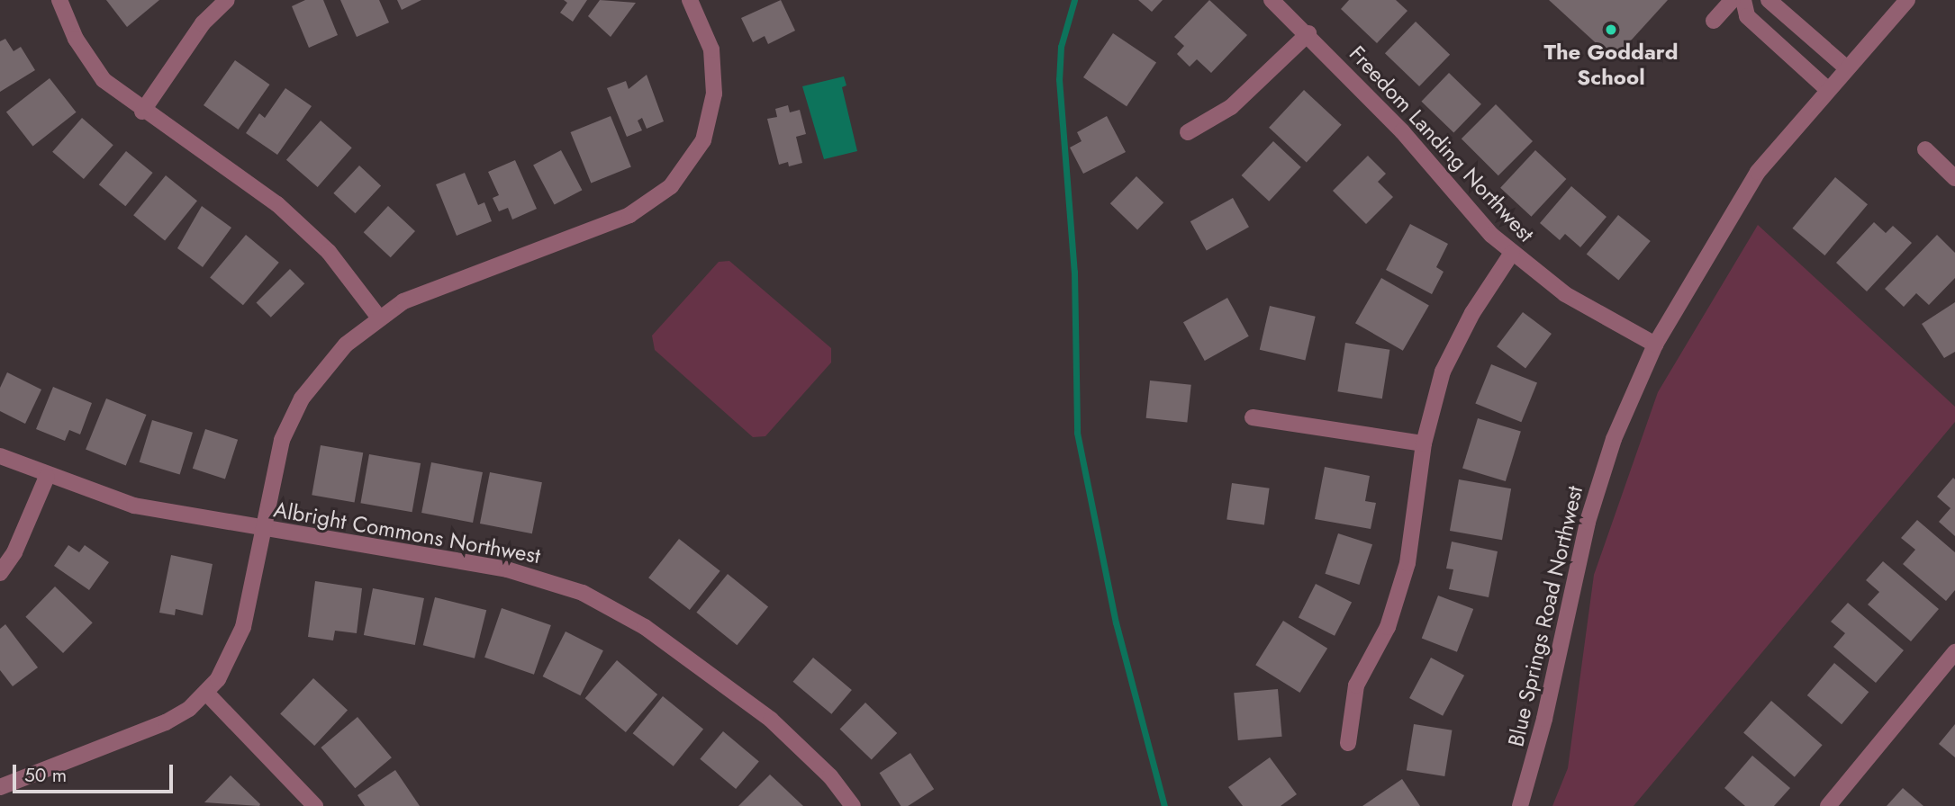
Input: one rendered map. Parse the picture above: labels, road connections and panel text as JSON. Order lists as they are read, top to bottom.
{
  "streets": {
    "street": ["Freedom Landing Northwest", "Albright Commons Northwest", "Blue Springs Road Northwest"]
  },
  "crossings": [
    ["Freedom Landing Northwest", "Blue Springs Road Northwest"]
  ],
  "places": ["The Goddard School"],
  "scale_bar": "50 m"
}
